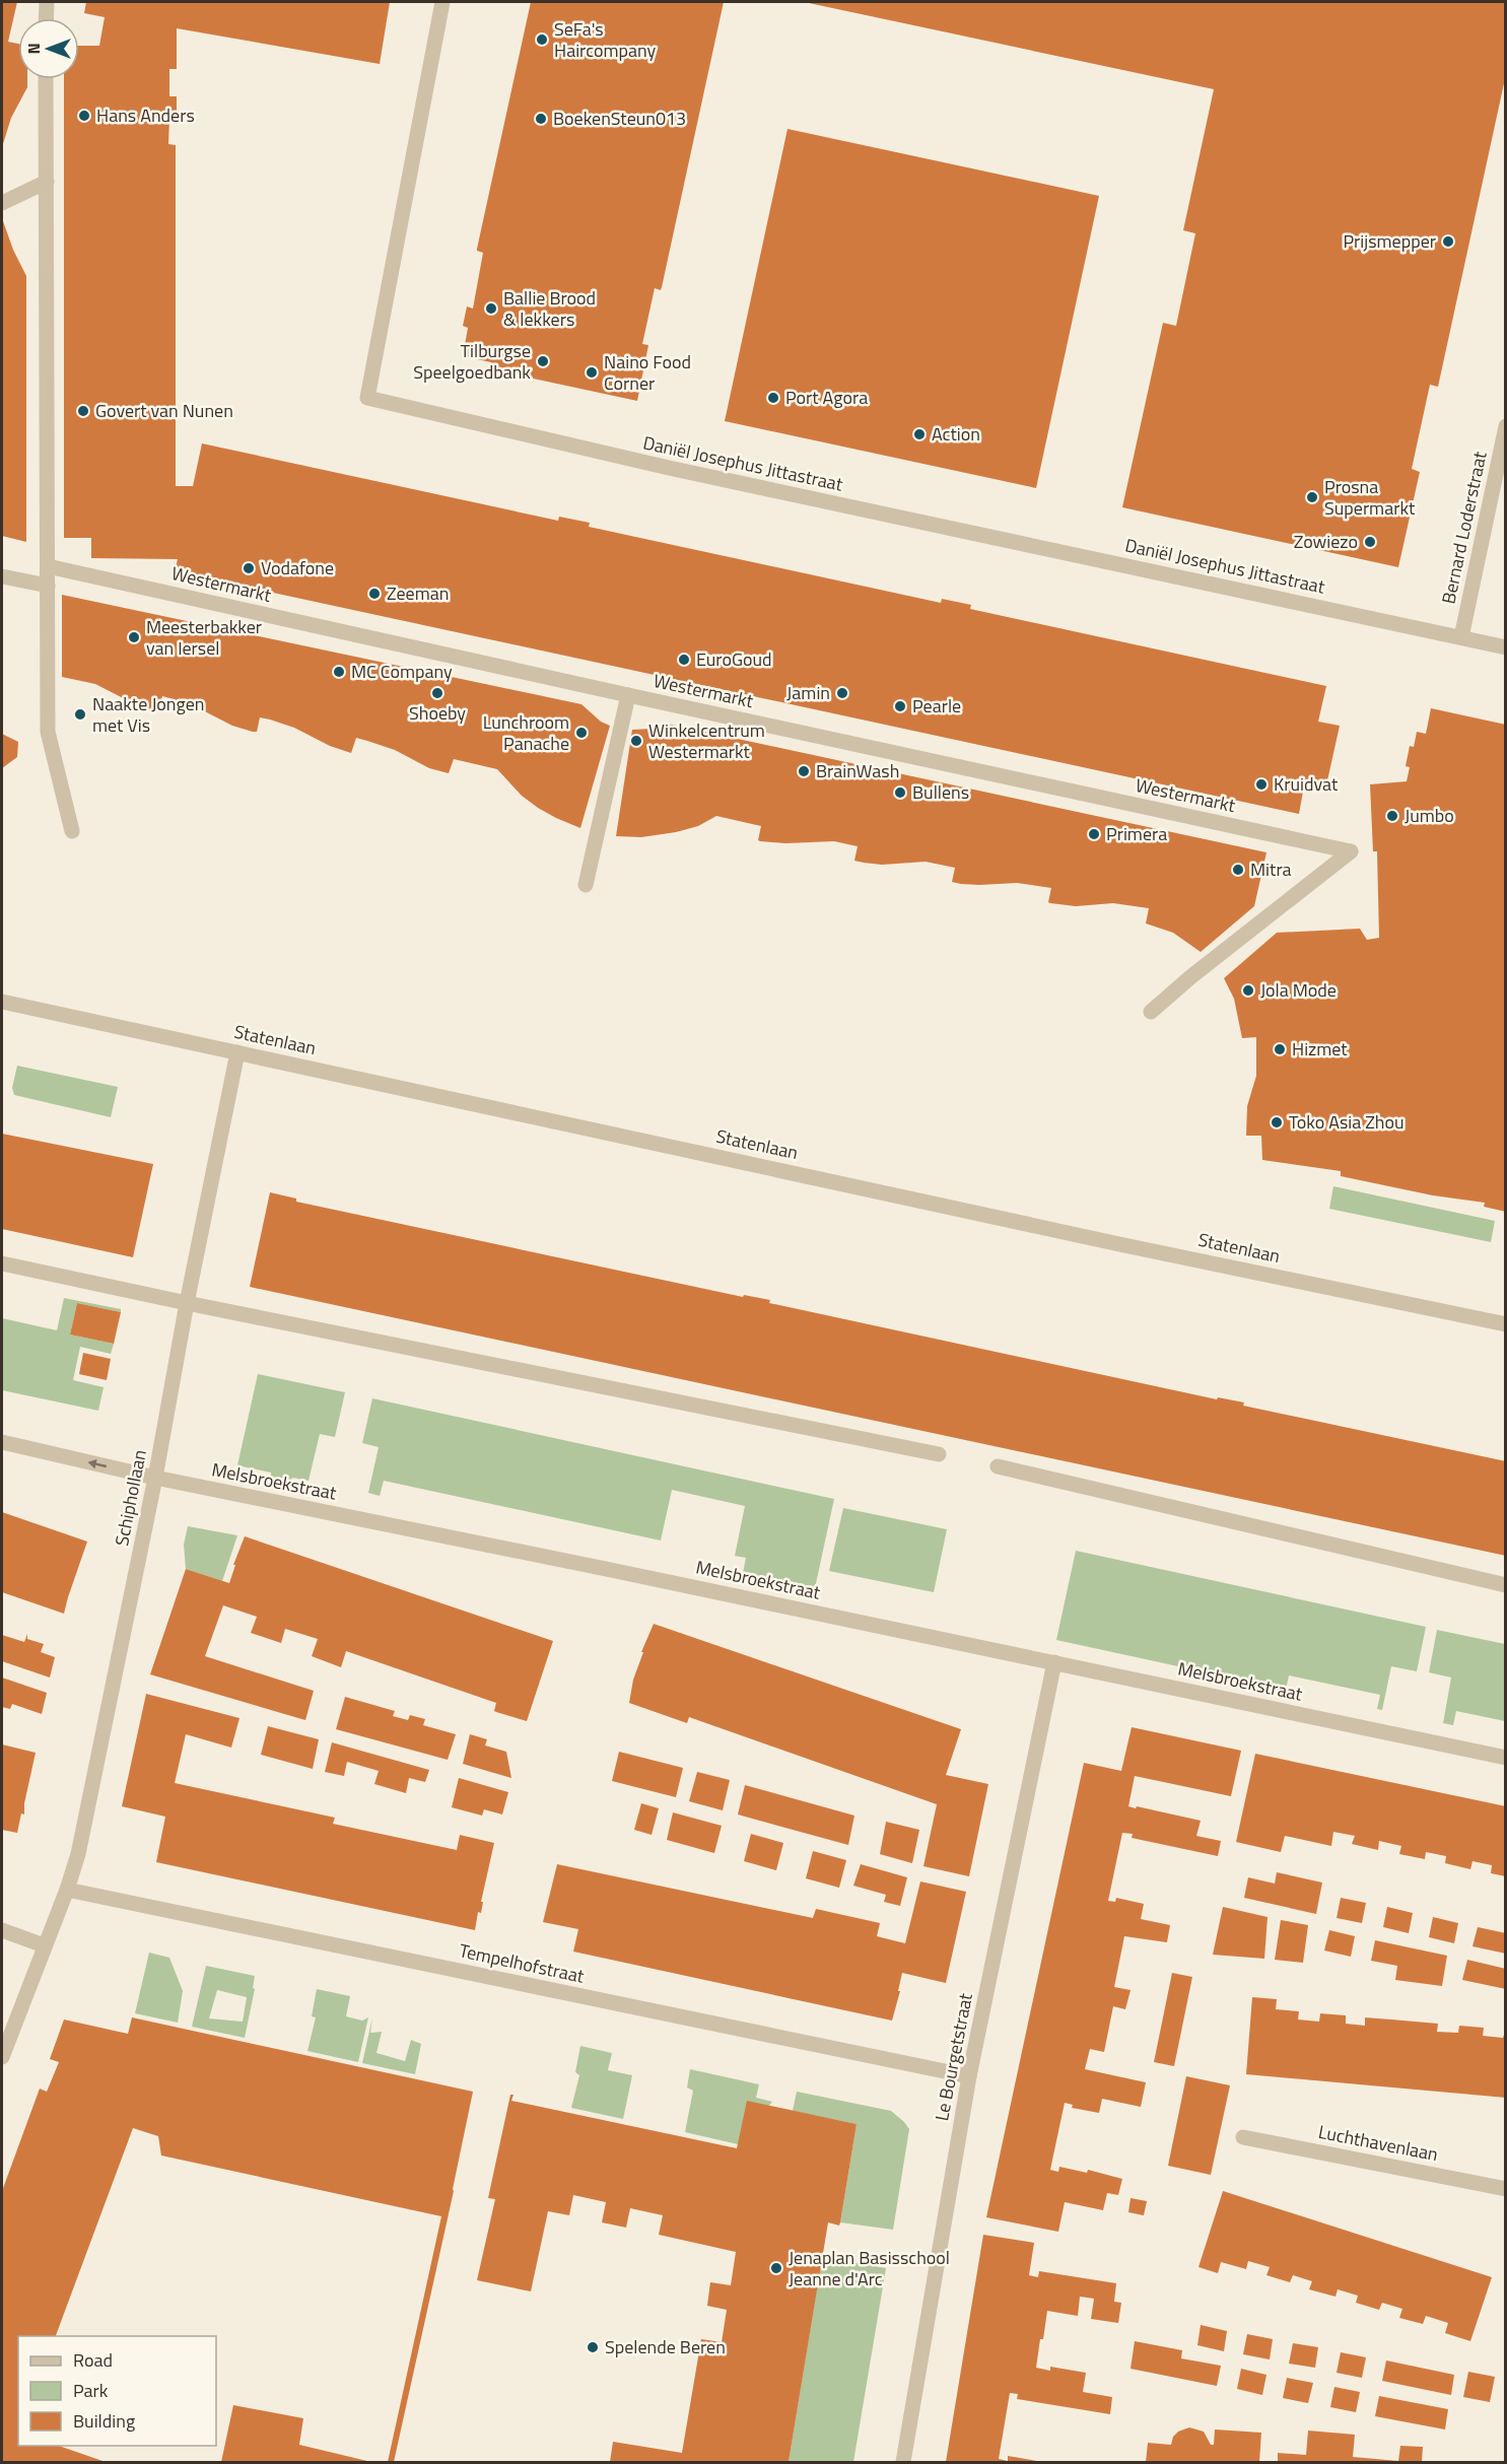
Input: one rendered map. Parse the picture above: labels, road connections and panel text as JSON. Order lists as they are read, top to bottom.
{
  "streets": {
    "street": [
      "Daniël Josephus Jittastraat",
      "Bernard Loderstraat",
      "Westermarkt",
      "Statenlaan",
      "Melsbroekstraat",
      "Schiphollaan",
      "Tempelhofstraat",
      "Le Bourgetstraat",
      "Luchthavenlaan"
    ]
  },
  "crossings": [
    ["Daniël Josephus Jittastraat", "Bernard Loderstraat"],
    ["Statenlaan", "Schiphollaan"],
    ["Melsbroekstraat", "Schiphollaan"],
    ["Melsbroekstraat", "Le Bourgetstraat"],
    ["Schiphollaan", "Tempelhofstraat"],
    ["Tempelhofstraat", "Le Bourgetstraat"]
  ],
  "places": [
    "SeFa's Haircompany",
    "Hans Anders",
    "BoekenSteun013",
    "Prijsmepper",
    "Ballie Brood & lekkers",
    "Tilburgse Speelgoedbank",
    "Naino Food Corner",
    "Port Agora",
    "Govert van Nunen",
    "Action",
    "Prosna Supermarkt",
    "Zowiezo",
    "Vodafone",
    "Zeeman",
    "Meesterbakker van Iersel",
    "EuroGoud",
    "MC Company",
    "Shoeby",
    "Jamin",
    "Pearle",
    "Naakte Jongen met Vis",
    "Lunchroom Panache",
    "Winkelcentrum Westermarkt",
    "BrainWash",
    "Kruidvat",
    "Bullens",
    "Jumbo",
    "Primera",
    "Mitra",
    "Jola Mode",
    "Hizmet",
    "Toko Asia Zhou",
    "Jenaplan Basisschool Jeanne d'Arc",
    "Spelende Beren"
  ],
  "legend": ["Road", "Park", "Building"],
  "north": "left"
}
